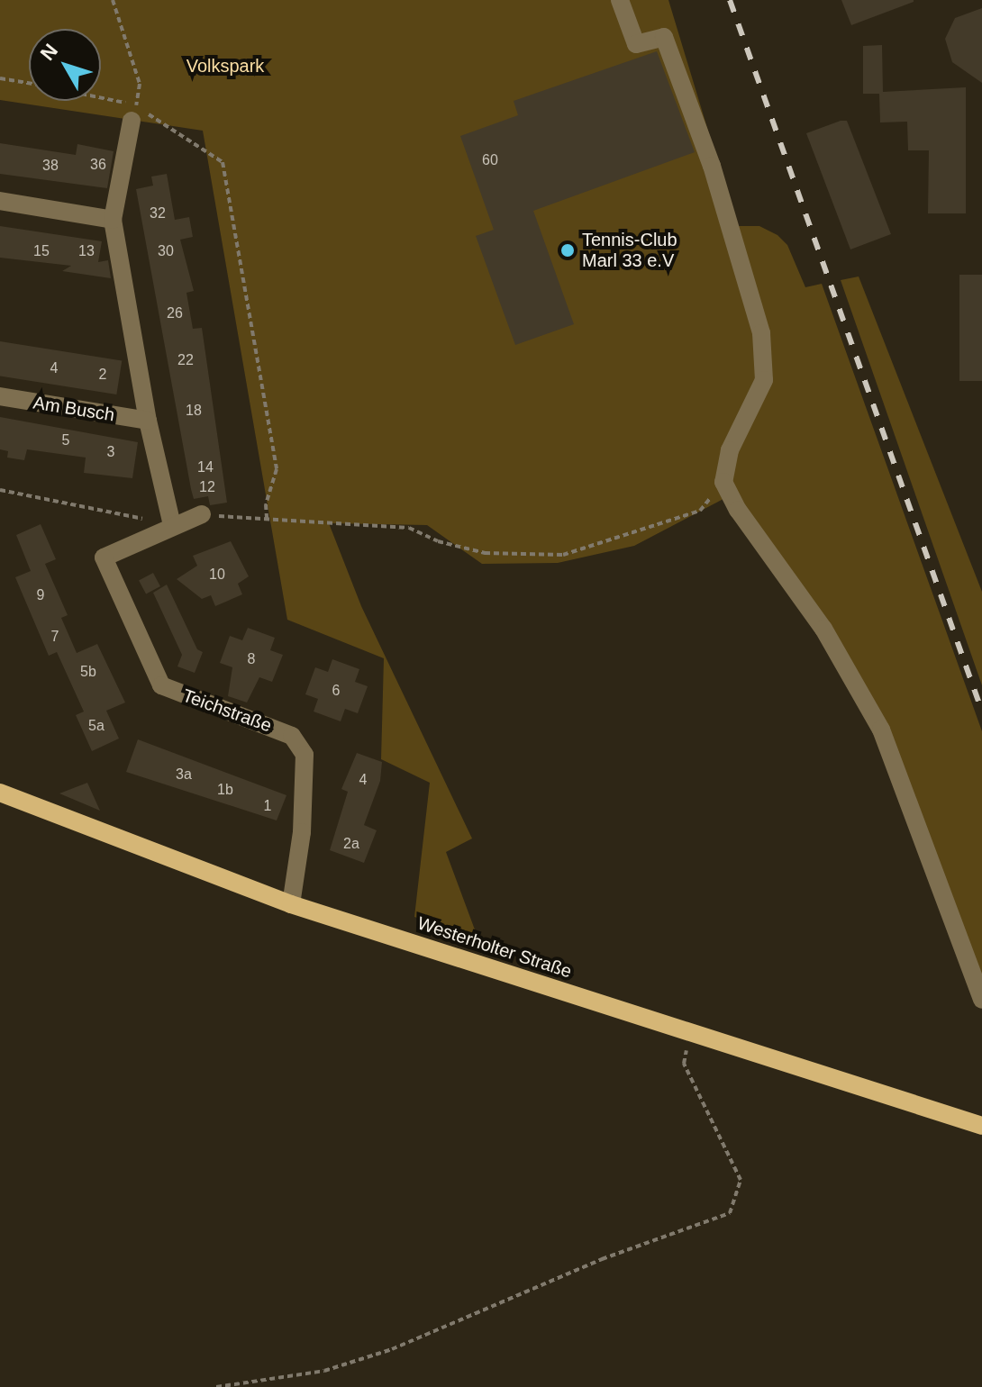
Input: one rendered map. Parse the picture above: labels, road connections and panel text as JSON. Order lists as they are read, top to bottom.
{
  "streets": {
    "main road": ["Westerholter Straße"],
    "street": ["Am Busch", "Teichstraße"]
  },
  "crossings": [
    ["Teichstraße", "Westerholter Straße"]
  ],
  "parks": ["Volkspark"],
  "places": ["Tennis-Club Marl 33 e.V"],
  "house_numbers": [
    "60",
    "36",
    "38",
    "32",
    "15",
    "13",
    "30",
    "26",
    "22",
    "4",
    "2",
    "18",
    "5",
    "3",
    "14",
    "12",
    "10",
    "9",
    "7",
    "8",
    "5b",
    "6",
    "5a",
    "3a",
    "4",
    "1b",
    "1",
    "2a"
  ],
  "north": "top left"
}
